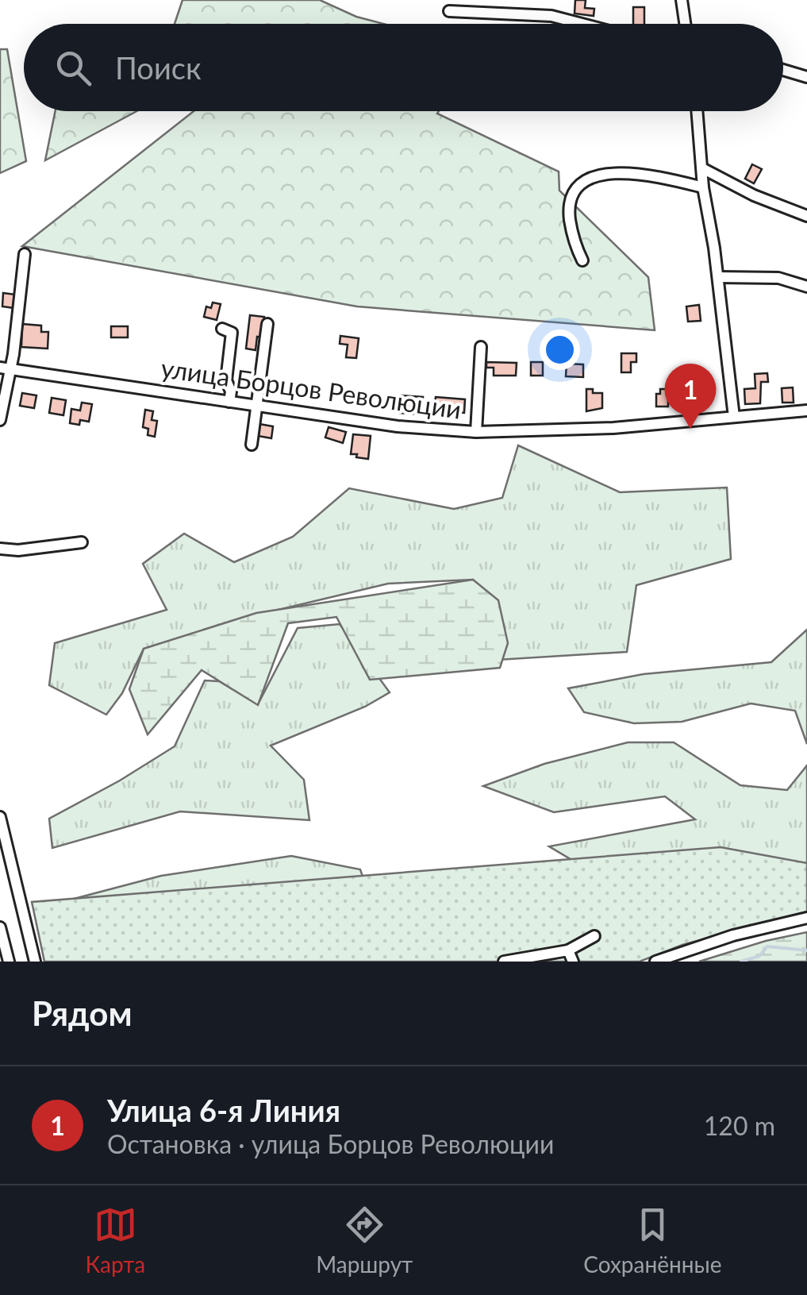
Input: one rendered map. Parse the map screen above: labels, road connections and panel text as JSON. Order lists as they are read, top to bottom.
{
  "streets": {
    "street": ["улица Борцов Революции"]
  },
  "page": {
    "search": "Поиск",
    "pins": "1",
    "heading": "Рядом",
    "list": [
      {
        "mark": "1",
        "name": "Улица 6-я Линия",
        "note": "Остановка · улица Борцов Революции",
        "value": "120 m"
      }
    ],
    "nav": ["Карта", "Маршрут", "Сохранённые"]
  }
}
